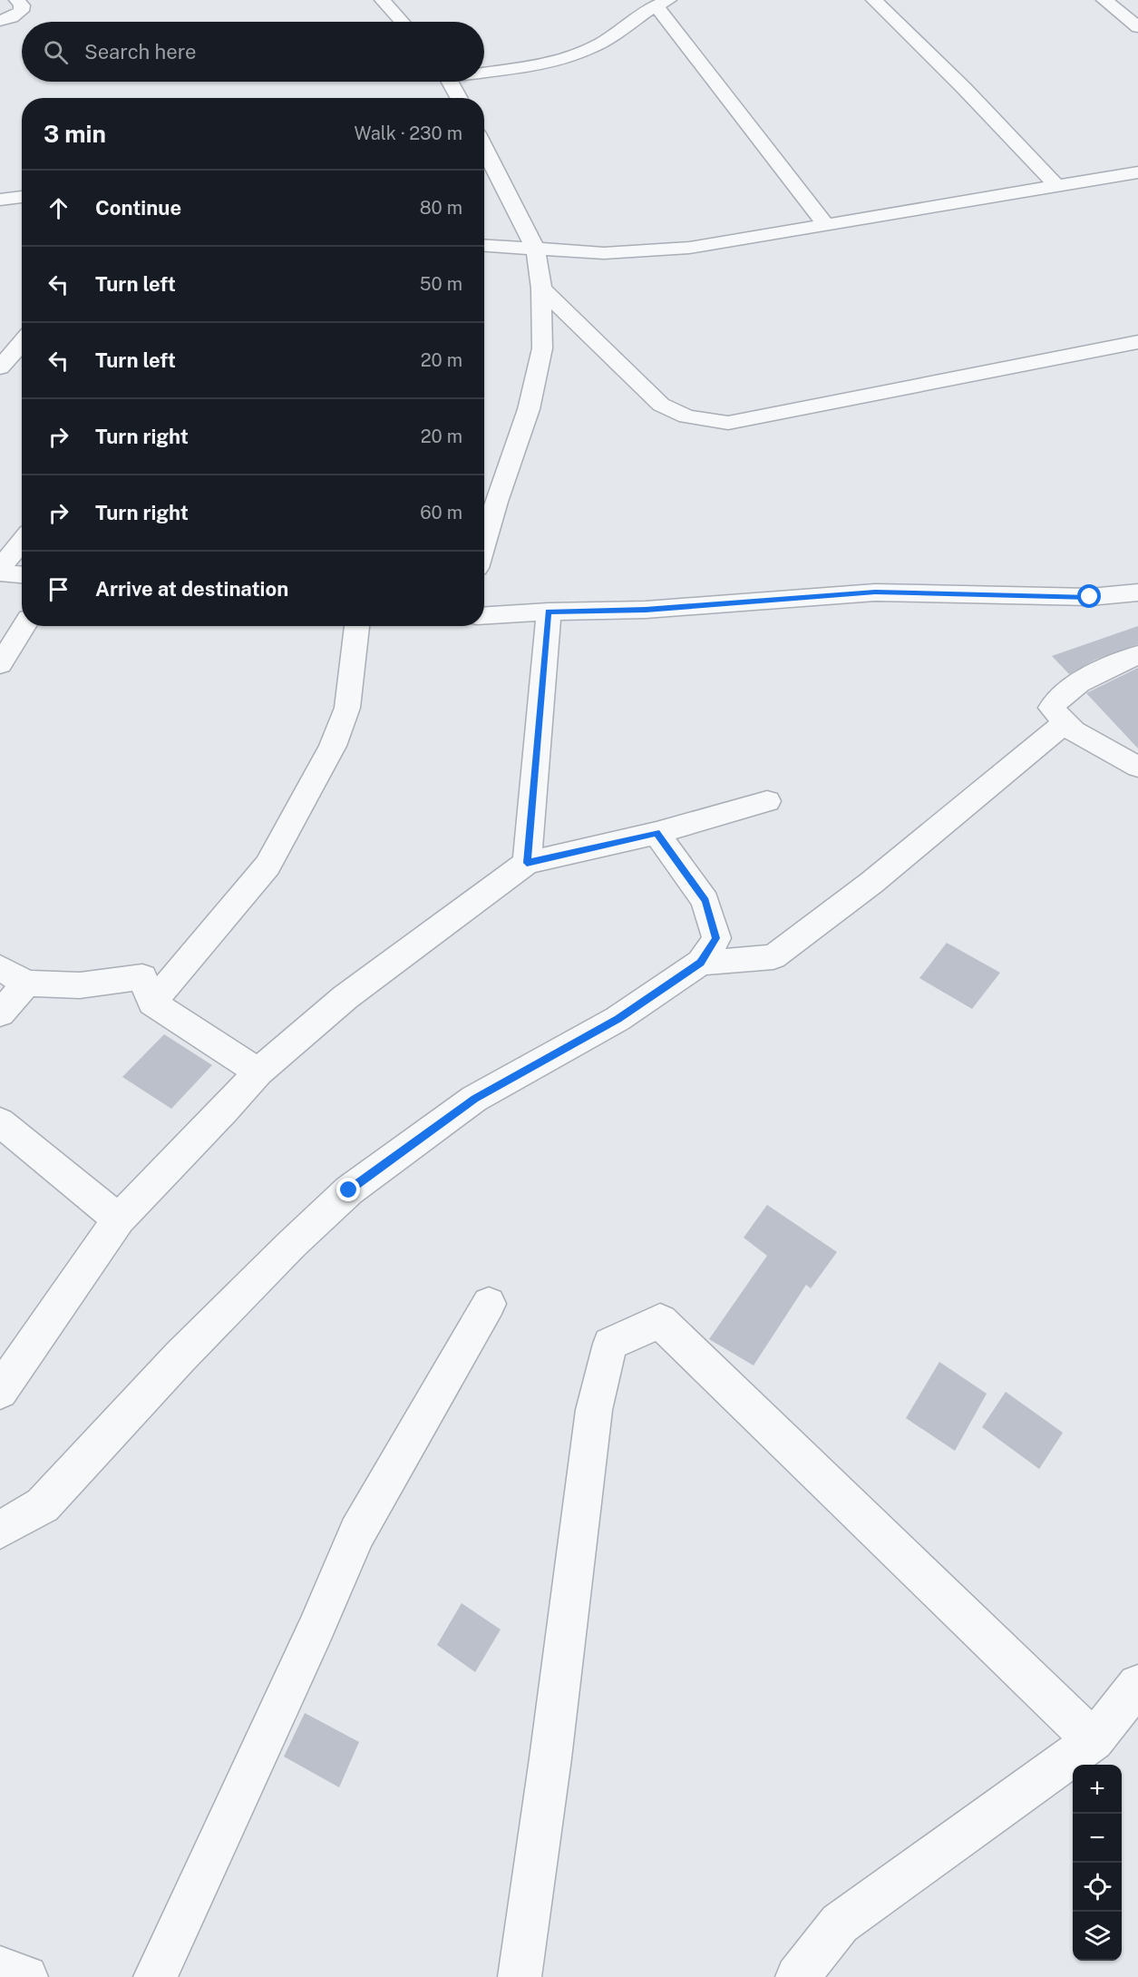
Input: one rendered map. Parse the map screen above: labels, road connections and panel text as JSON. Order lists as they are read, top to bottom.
{
  "page": {
    "search": "Search here",
    "heading": ["3 min", "Walk · 230 m"],
    "list": [
      ["Continue", "80 m"],
      ["Turn left", "50 m"],
      ["Turn left", "20 m"],
      ["Turn right", "20 m"],
      ["Turn right", "60 m"],
      "Arrive at destination"
    ],
    "map_buttons": ["+", "−"]
  }
}
